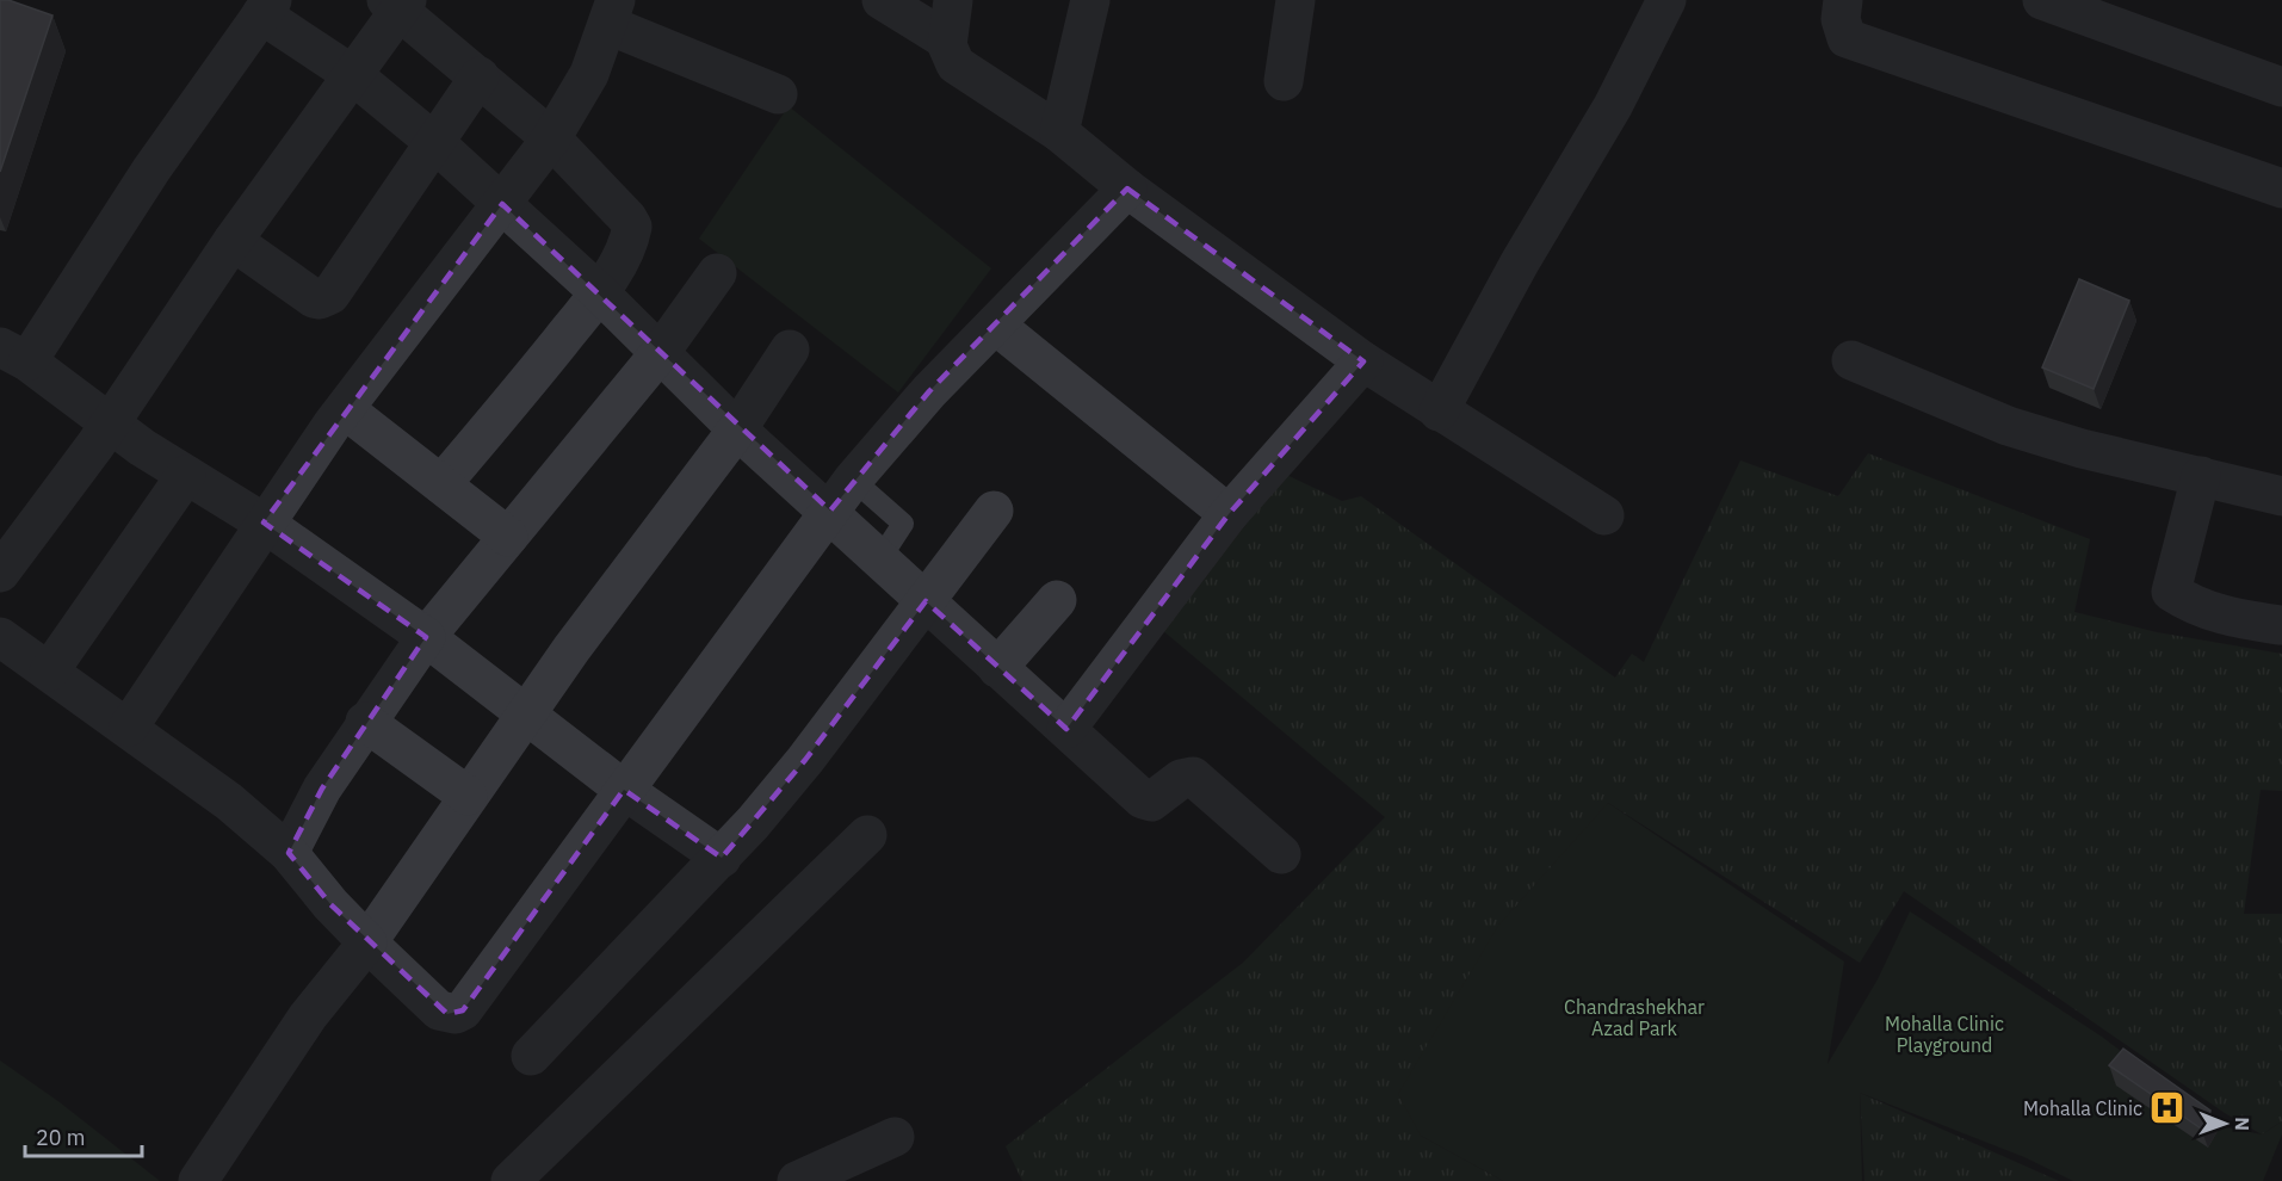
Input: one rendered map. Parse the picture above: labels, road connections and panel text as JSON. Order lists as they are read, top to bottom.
{
  "parks": ["Chandrashekhar Azad Park", "Mohalla Clinic Playground"],
  "places": {
    "hospital": ["Mohalla Clinic"]
  },
  "scale_bar": "20 m",
  "north": "right"
}
